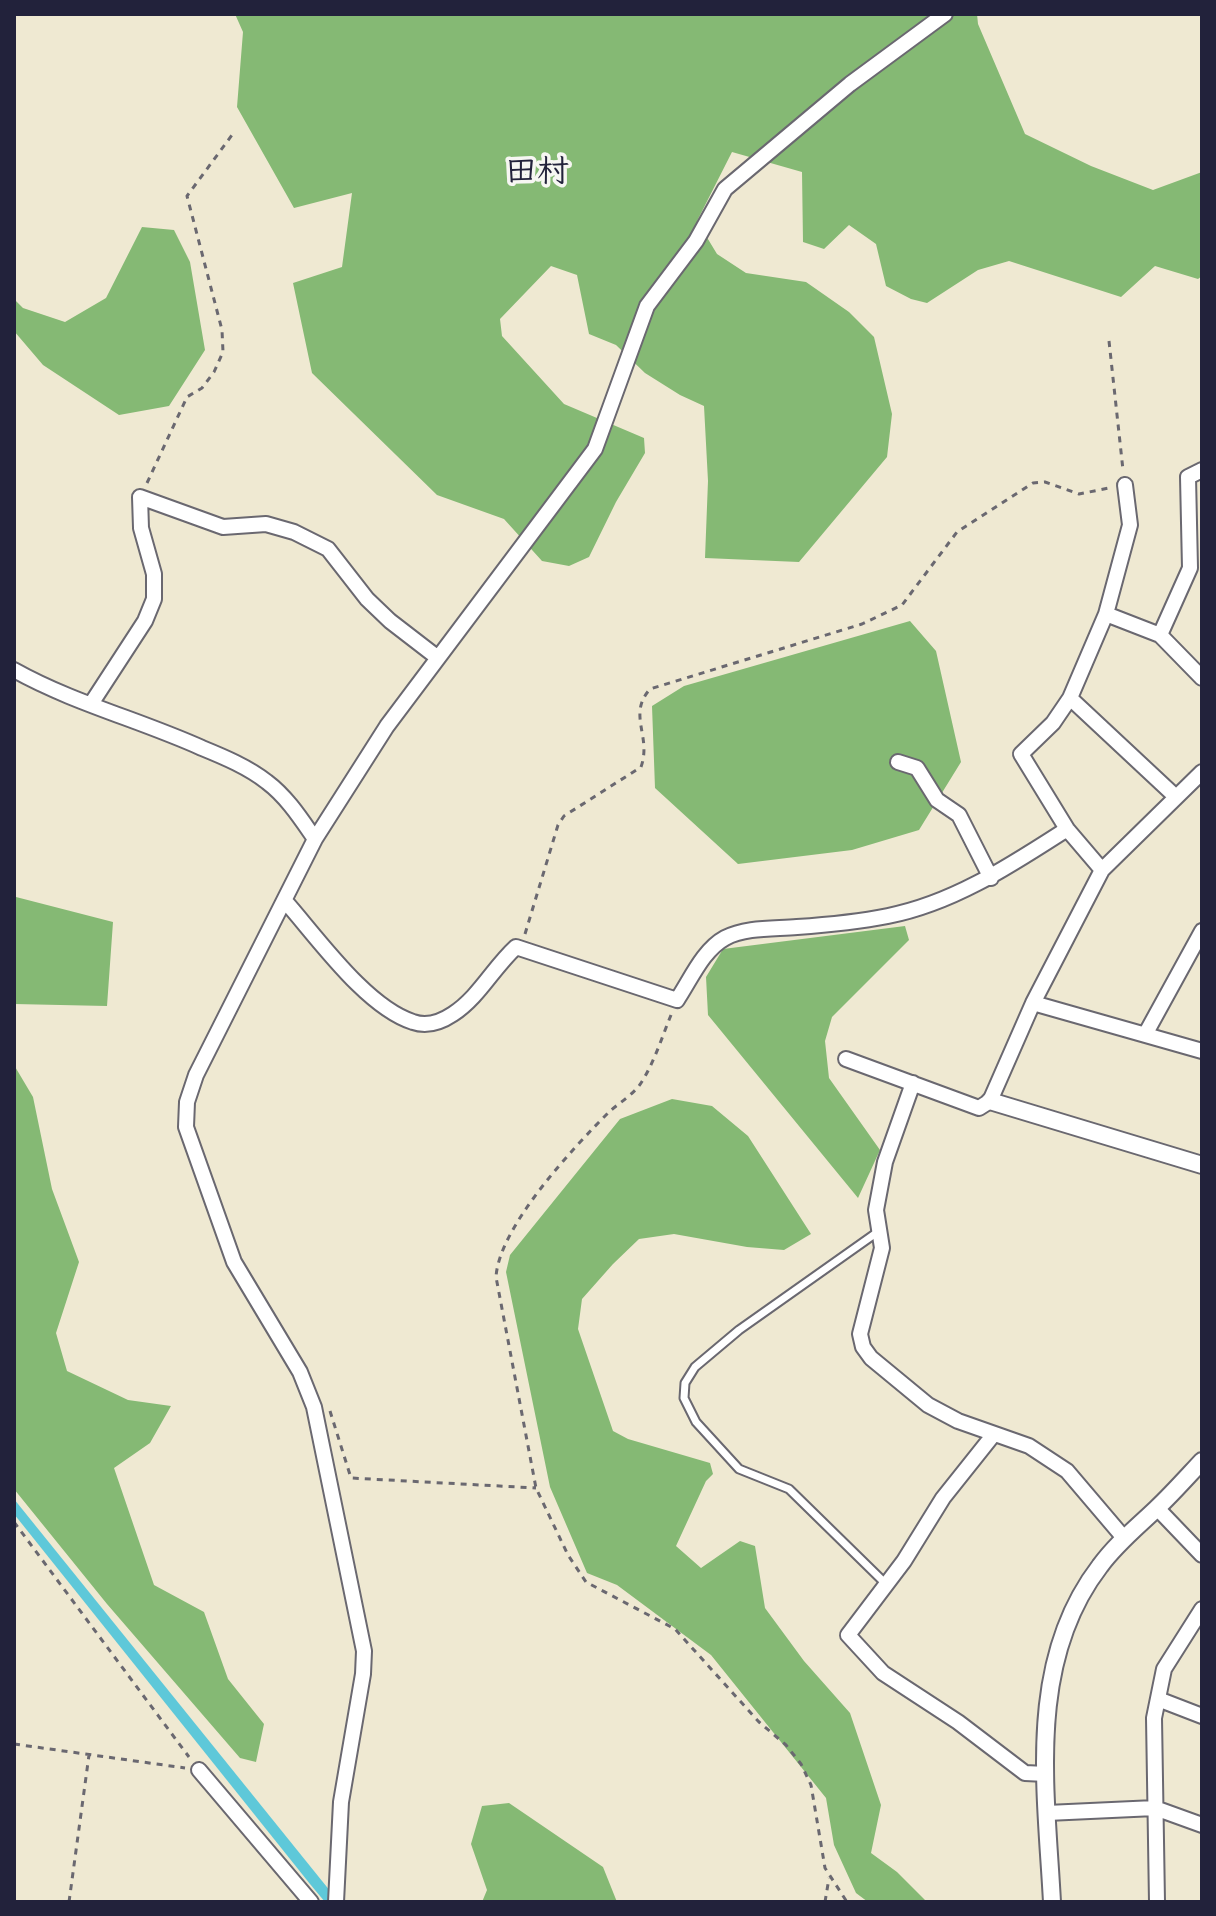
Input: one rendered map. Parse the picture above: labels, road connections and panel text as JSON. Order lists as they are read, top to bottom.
{
  "districts": ["田村"]
}
